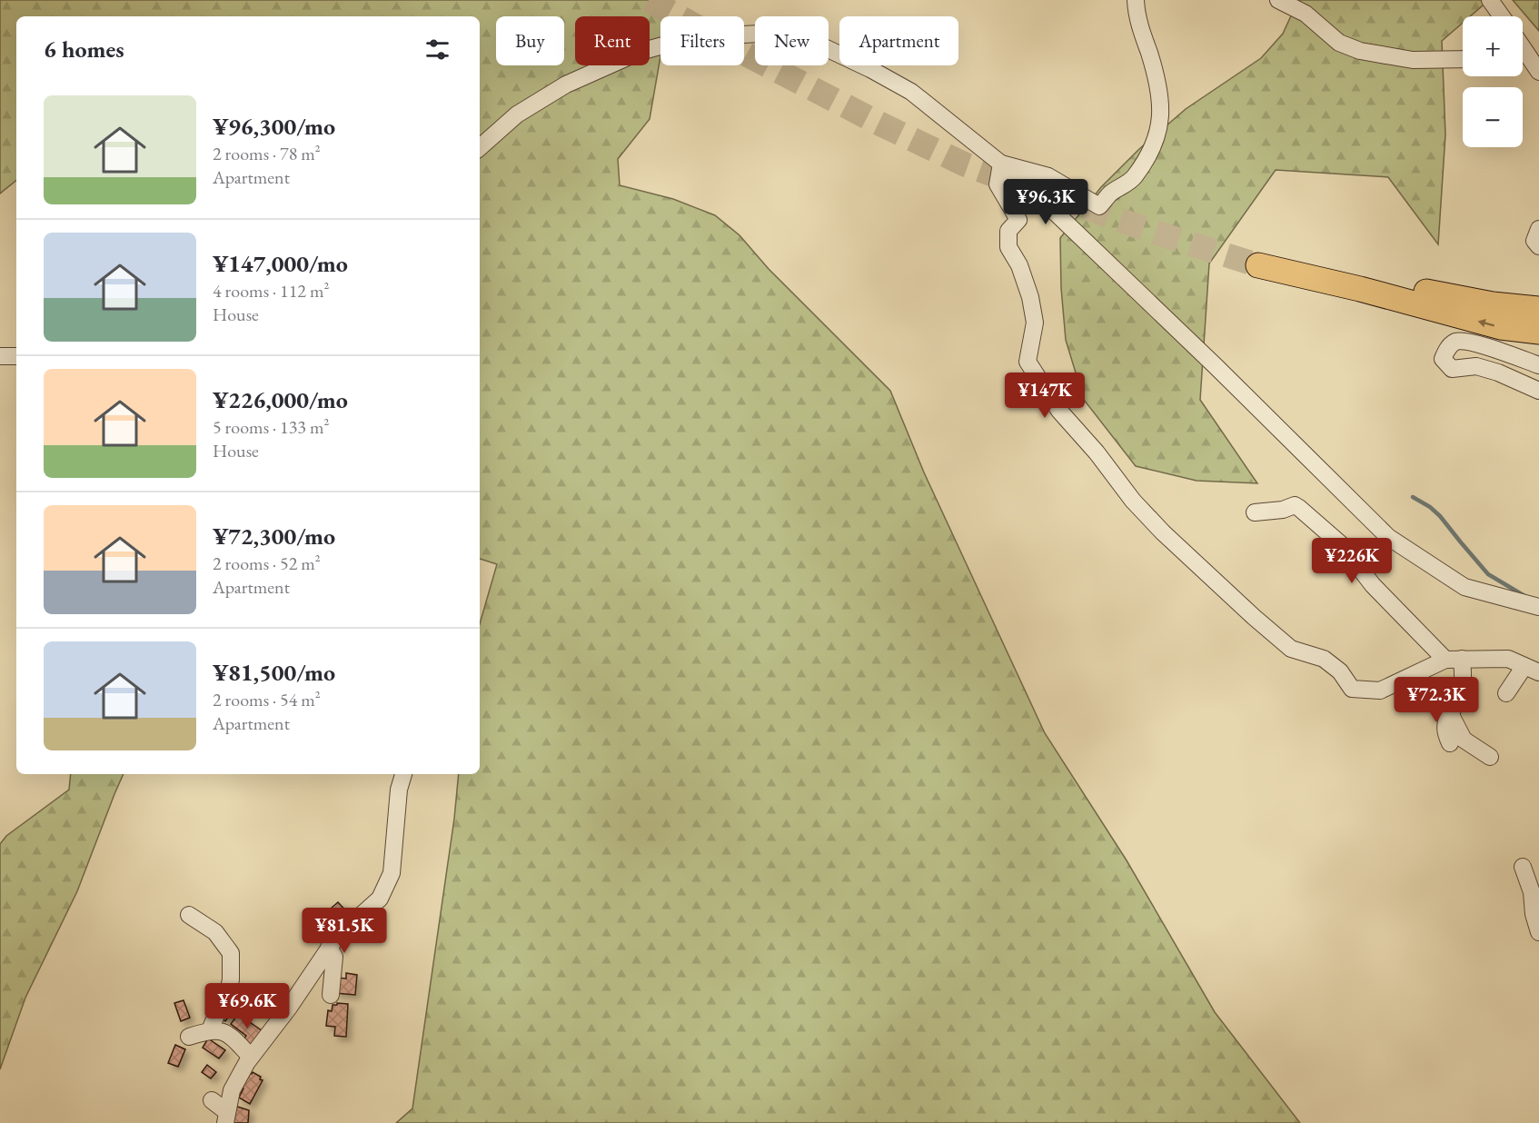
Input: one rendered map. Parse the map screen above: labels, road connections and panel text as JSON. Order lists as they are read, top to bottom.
{
  "page": {
    "map_buttons": ["+", "−"],
    "chip": [
      "Buy",
      "Rent",
      "Filters",
      "New",
      "Apartment"
    ],
    "heading": "6 homes",
    "list": [
      {
        "name": "¥96,300/mo",
        "note": "2 rooms · 78 m² · Apartment"
      },
      {
        "name": "¥147,000/mo",
        "note": "4 rooms · 112 m² · House"
      },
      {
        "name": "¥226,000/mo",
        "note": "5 rooms · 133 m² · House"
      },
      {
        "name": "¥72,300/mo",
        "note": "2 rooms · 52 m² · Apartment"
      },
      {
        "name": "¥81,500/mo",
        "note": "2 rooms · 54 m² · Apartment"
      }
    ],
    "price": [
      "¥96.3K",
      "¥147K",
      "¥226K",
      "¥72.3K",
      "¥81.5K",
      "¥69.6K"
    ]
  }
}
